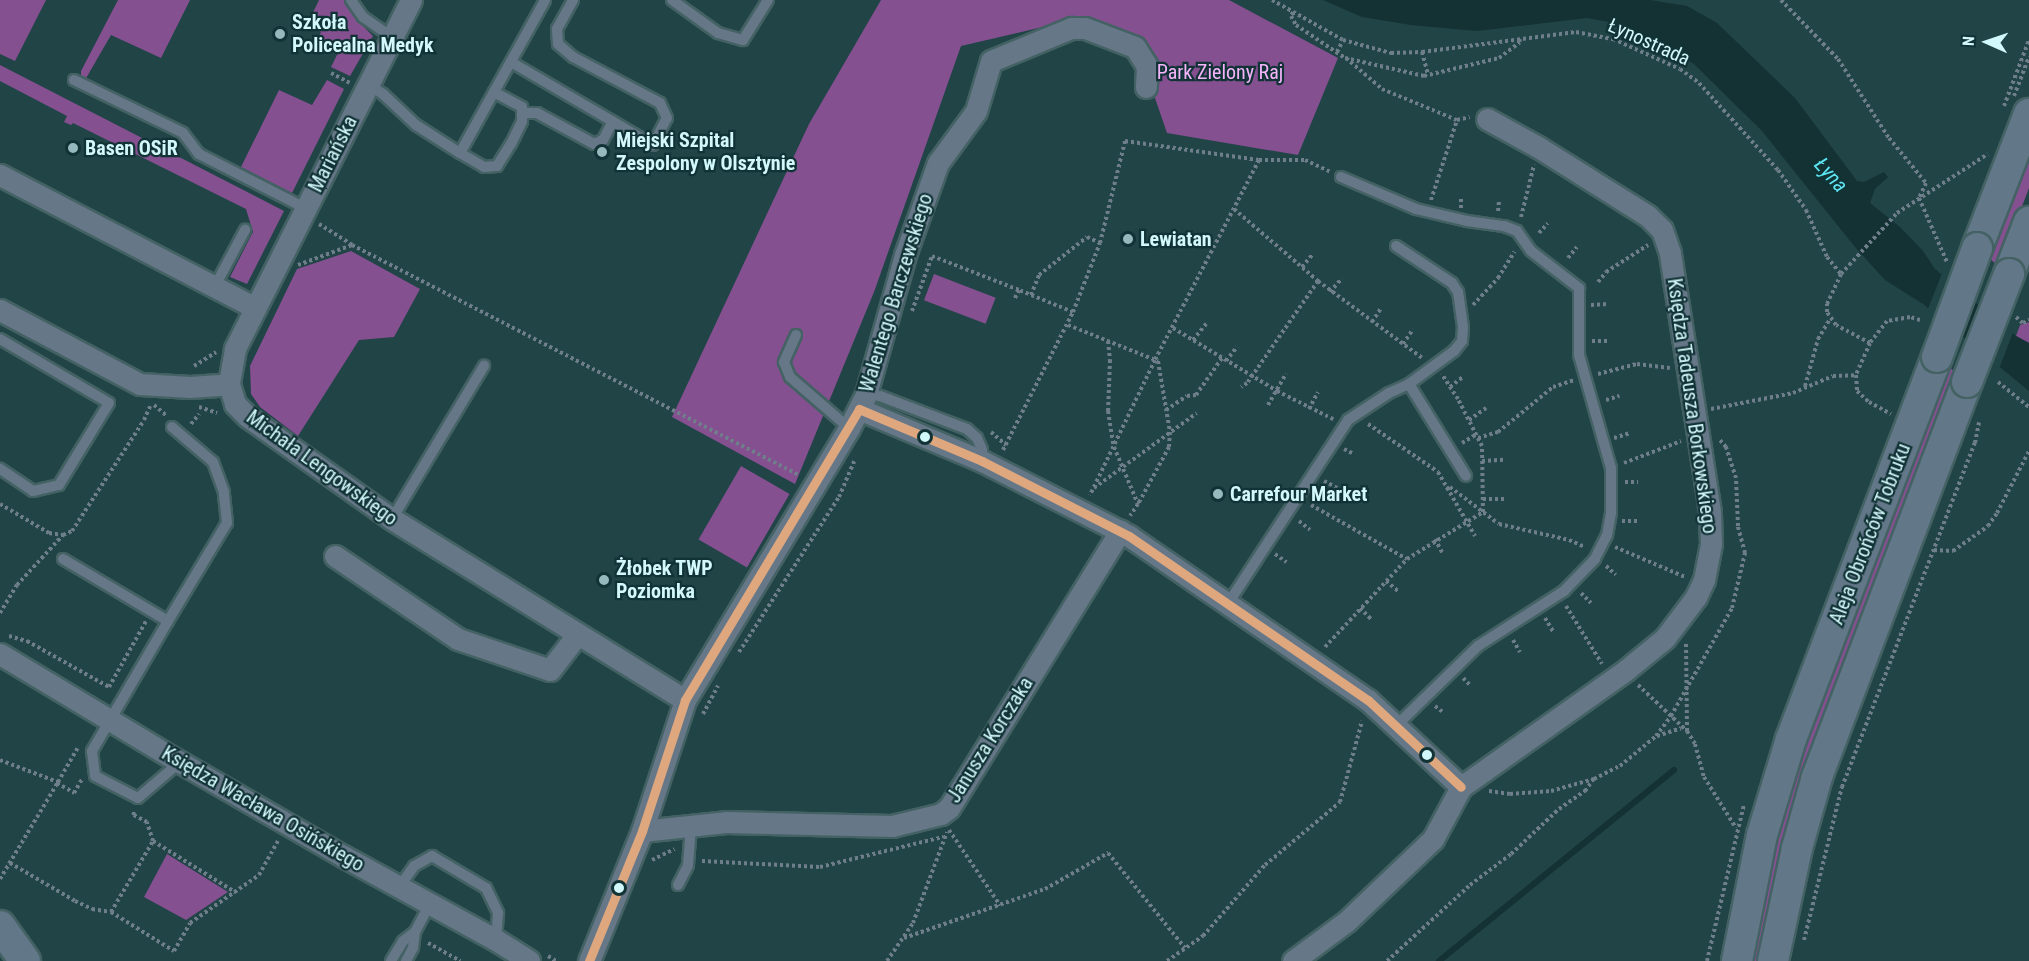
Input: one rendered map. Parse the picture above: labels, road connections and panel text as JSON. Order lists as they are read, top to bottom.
{
  "streets": {
    "main road": ["Aleja Obrońców Tobruku"],
    "street": [
      "Mariańska",
      "Walentego Barczewskiego",
      "Księdza Tadeusza Borkowskiego",
      "Michała Lengowskiego",
      "Janusza Korczaka",
      "Księdza Wacława Osińskiego"
    ],
    "path": ["Łynostrada"]
  },
  "crossings": [
    ["Mariańska", "Michała Lengowskiego"],
    ["Walentego Barczewskiego", "Michała Lengowskiego"],
    ["Walentego Barczewskiego", "Janusza Korczaka"]
  ],
  "water": ["Łyna"],
  "parks": ["Park Zielony Raj"],
  "places": [
    "Szkoła Policealna Medyk",
    "Basen OSiR",
    "Miejski Szpital Zespolony w Olsztynie",
    "Lewiatan",
    "Carrefour Market",
    "Żłobek TWP Poziomka"
  ],
  "north": "left"
}
